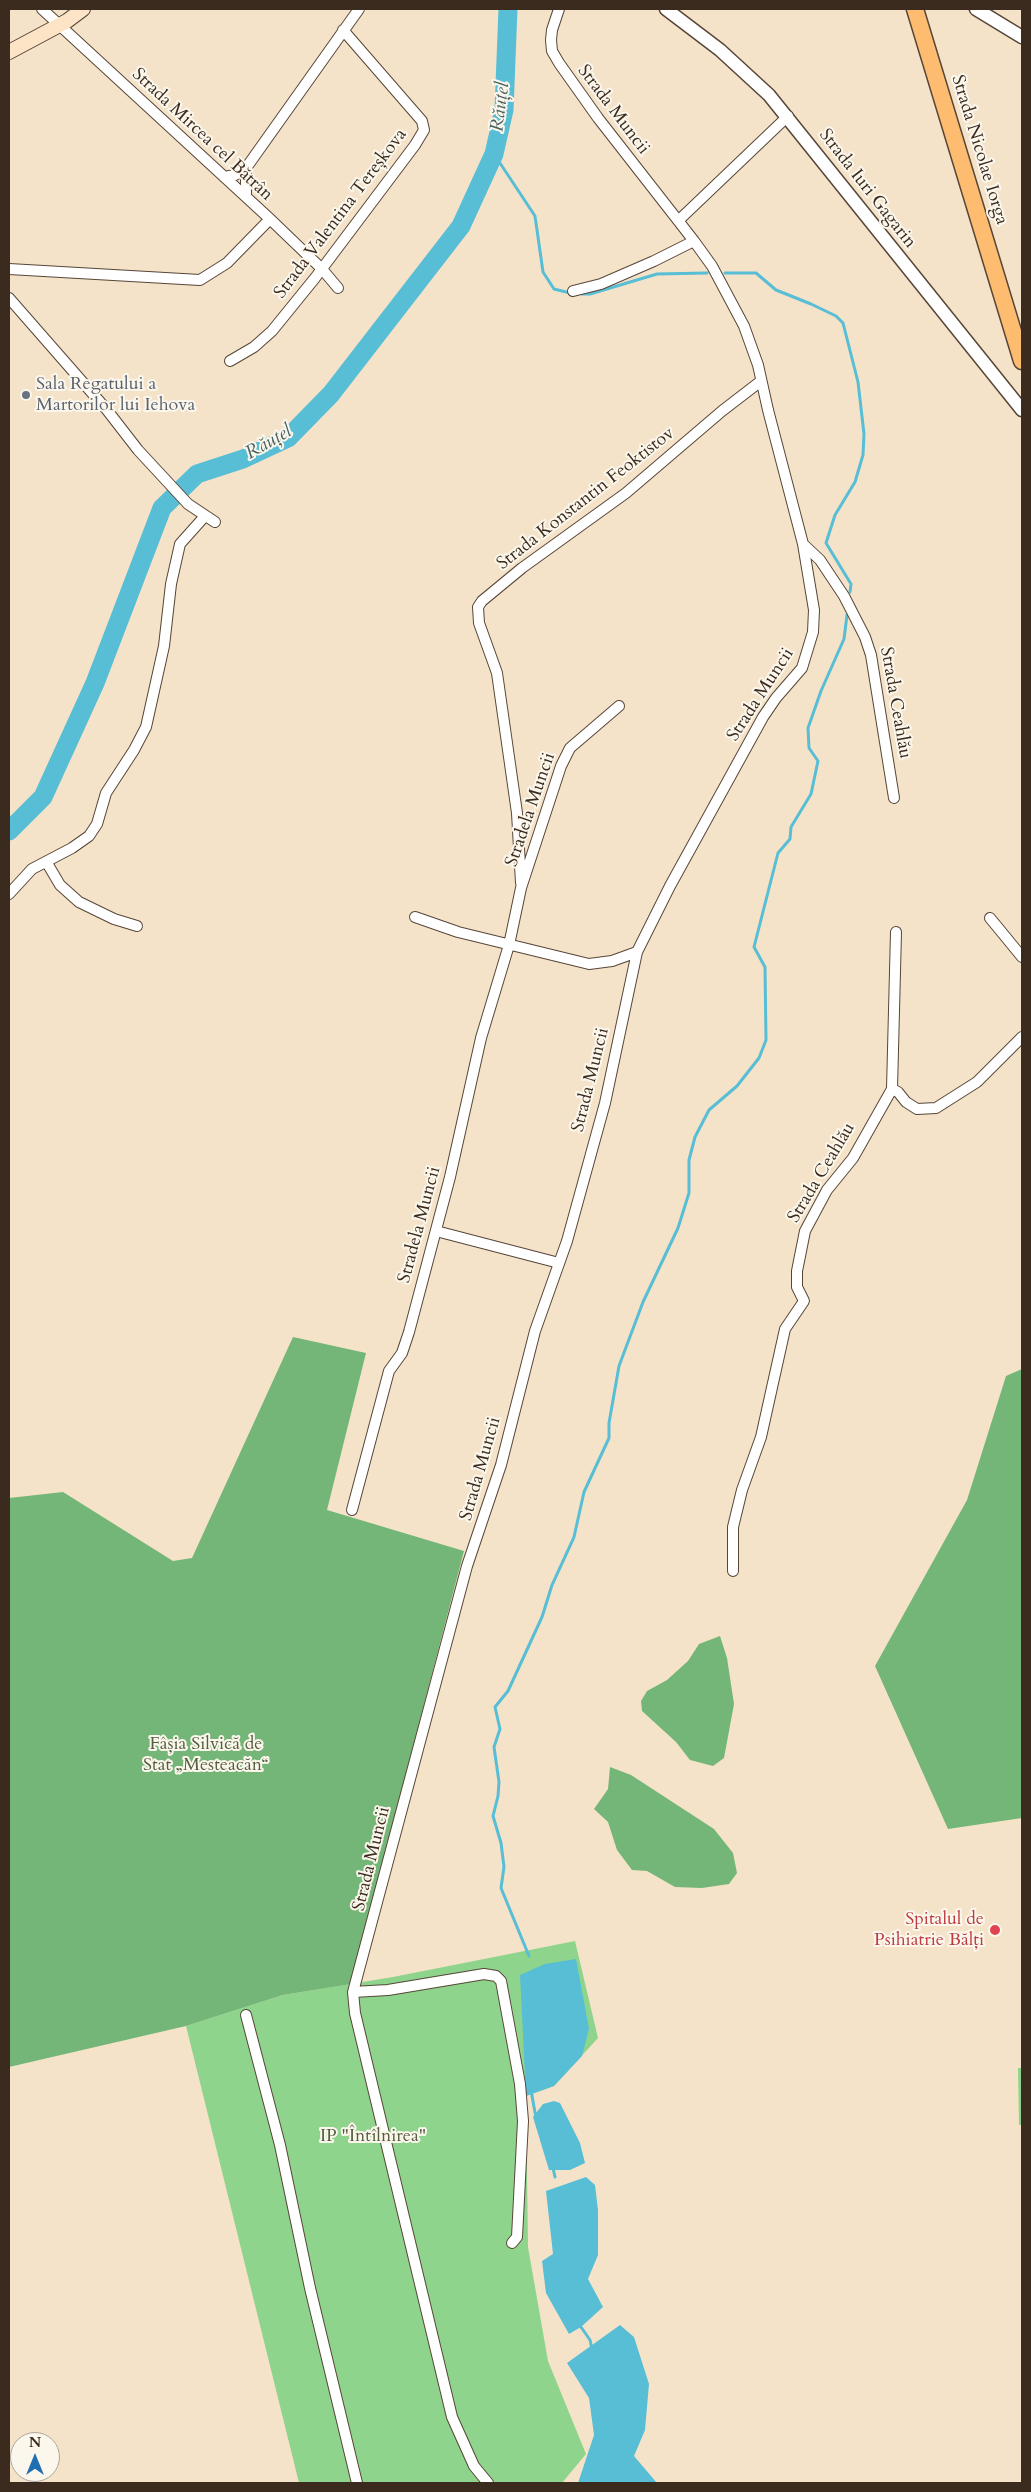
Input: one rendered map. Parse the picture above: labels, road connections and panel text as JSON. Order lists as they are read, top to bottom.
{
  "streets": {
    "main road": ["Strada Nicolae Iorga"],
    "street": [
      "Strada Muncii",
      "Strada Mircea cel Bătrân",
      "Strada Iuri Gagarin",
      "Strada Valentina Tereșkova",
      "Strada Konstantin Feoktistov",
      "Strada Ceahlău",
      "Stradela Muncii"
    ]
  },
  "crossings": [
    ["Strada Muncii", "Strada Konstantin Feoktistov"],
    ["Strada Muncii", "Strada Ceahlău"],
    ["Strada Mircea cel Bătrân", "Strada Valentina Tereșkova"],
    ["Strada Konstantin Feoktistov", "Stradela Muncii"]
  ],
  "water": ["Răuțel"],
  "parks": ["Fâșia Silvică de Stat „Mesteacăn“", "IP \"Întîlnirea\""],
  "places": ["Sala Regatului a Martorilor lui Iehova", "Spitalul de Psihiatrie Bălți"],
  "north": "top"
}
